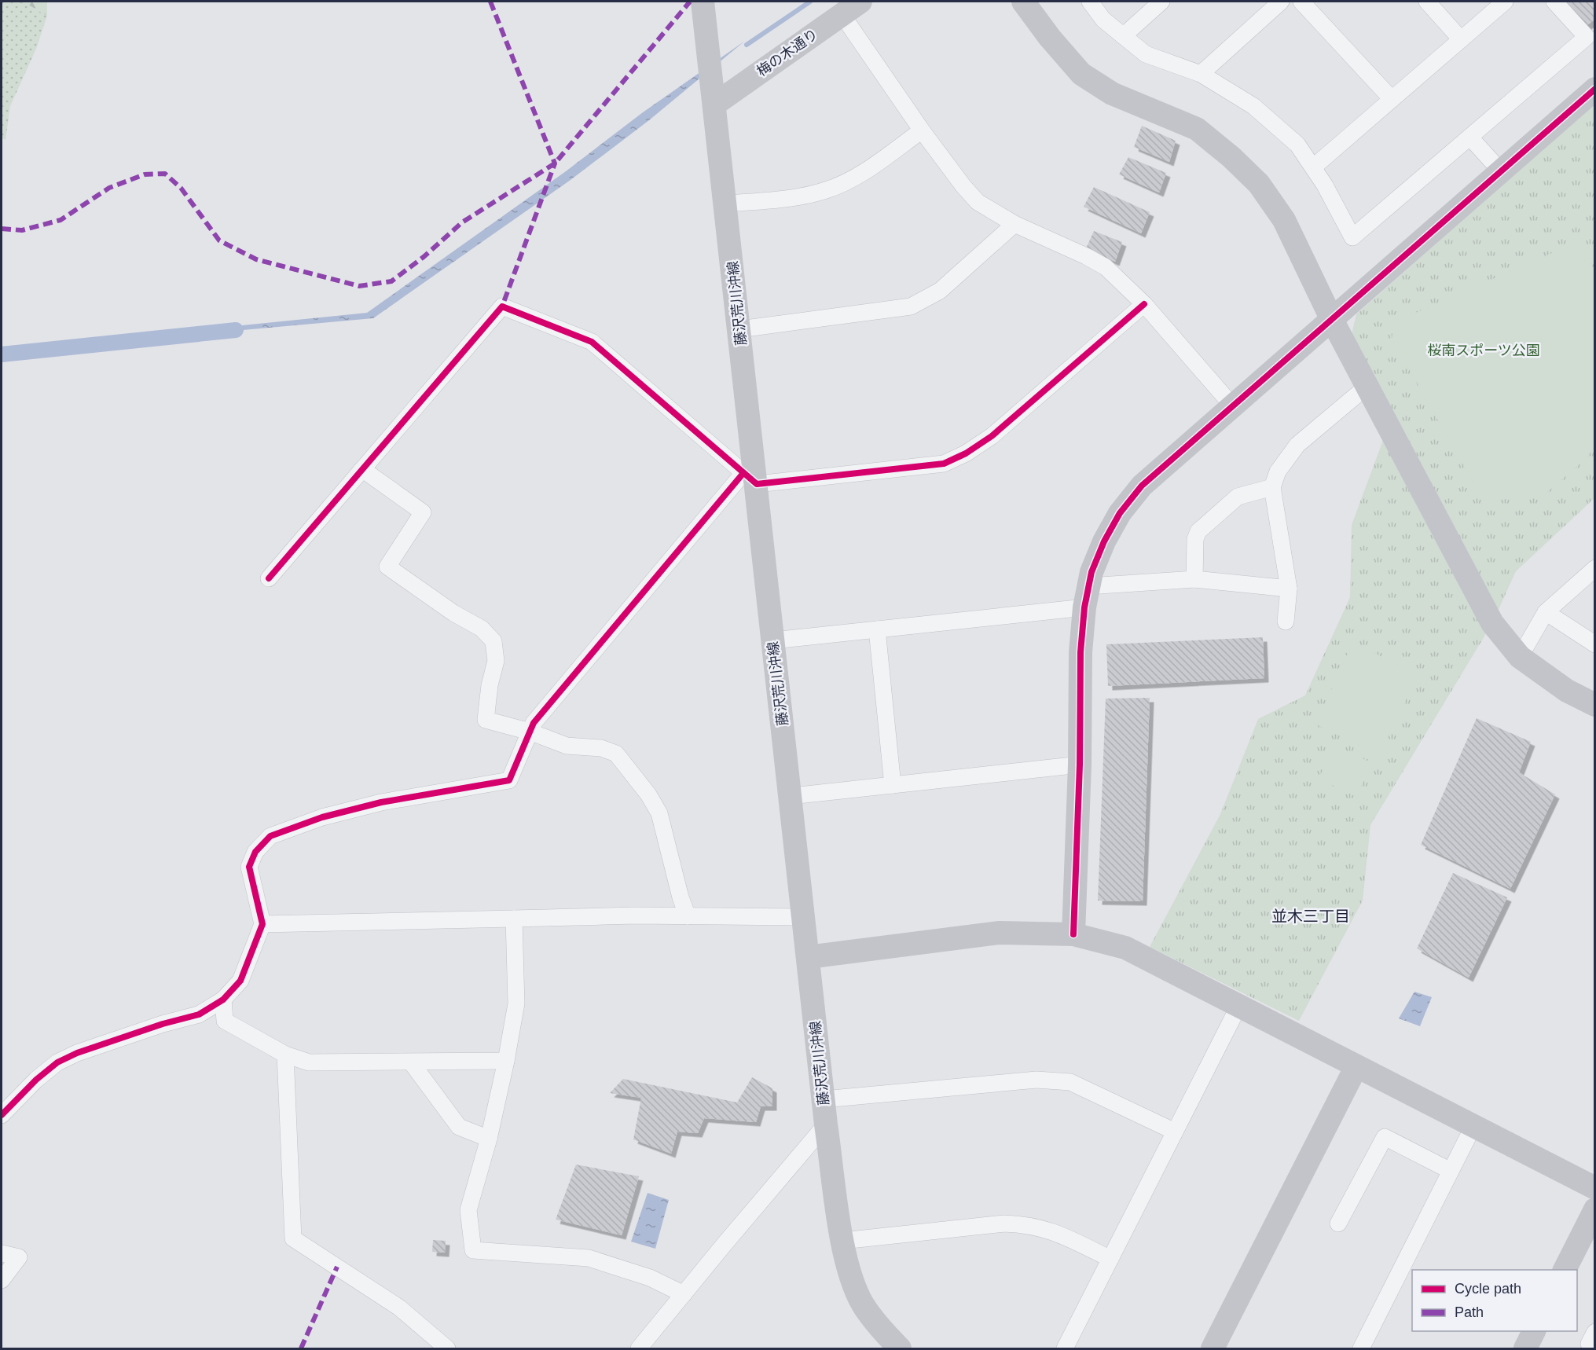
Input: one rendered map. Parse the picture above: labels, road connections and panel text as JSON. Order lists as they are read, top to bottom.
{
  "streets": {
    "street": ["梅の木通り", "藤沢荒川沖線"]
  },
  "crossings": [
    ["梅の木通り", "藤沢荒川沖線"]
  ],
  "districts": ["並木三丁目"],
  "parks": ["桜南スポーツ公園"],
  "legend": ["Cycle path", "Path"]
}
